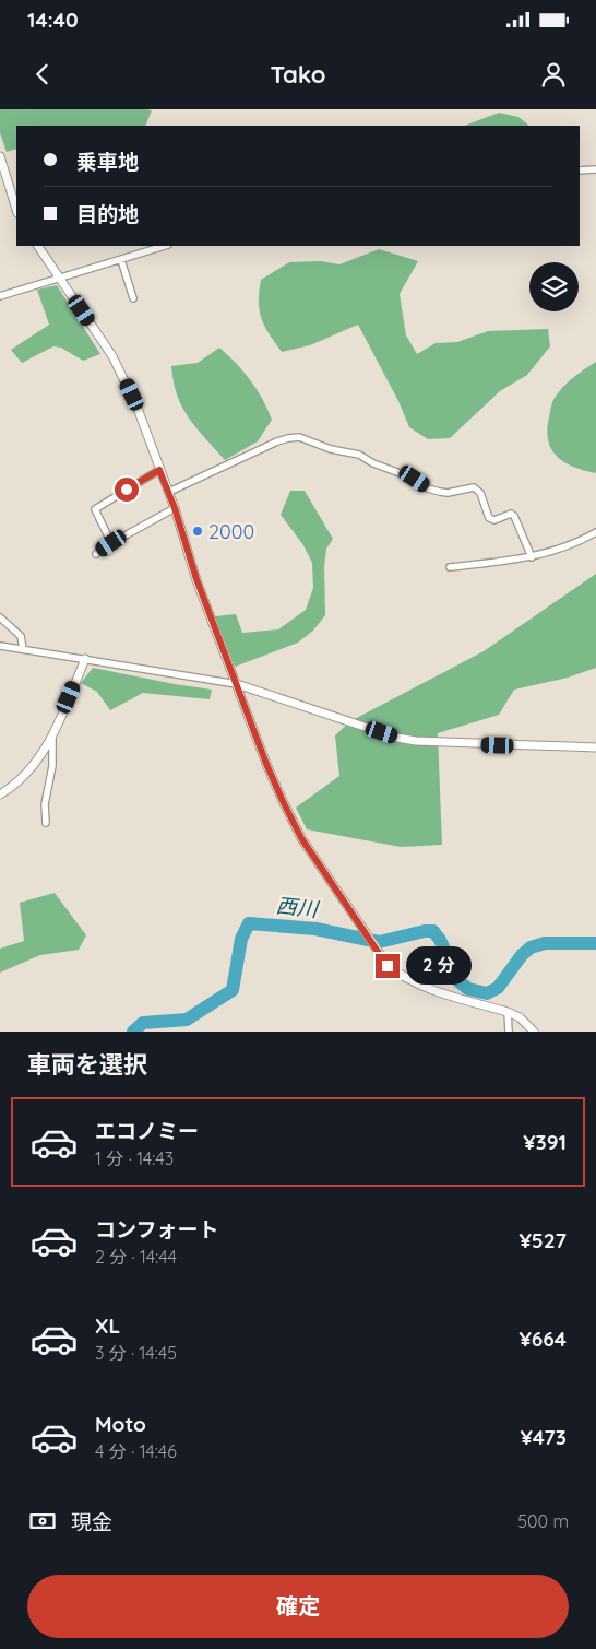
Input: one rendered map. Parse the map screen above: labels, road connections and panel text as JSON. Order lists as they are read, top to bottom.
{
  "water": ["西川"],
  "places": ["2000"],
  "page": {
    "status": "14:40",
    "header": "Tako",
    "banner": ["乗車地", "目的地"],
    "bubble": "2 分",
    "heading": "車両を選択",
    "list": [
      {
        "name": "エコノミー",
        "note": "1 分 · 14:43",
        "value": "¥391"
      },
      {
        "name": "コンフォート",
        "note": "2 分 · 14:44",
        "value": "¥527"
      },
      {
        "name": "XL",
        "note": "3 分 · 14:45",
        "value": "¥664"
      },
      {
        "name": "Moto",
        "note": "4 分 · 14:46",
        "value": "¥473"
      }
    ],
    "pay": ["現金", "500 m"],
    "buttons": "確定"
  }
}
